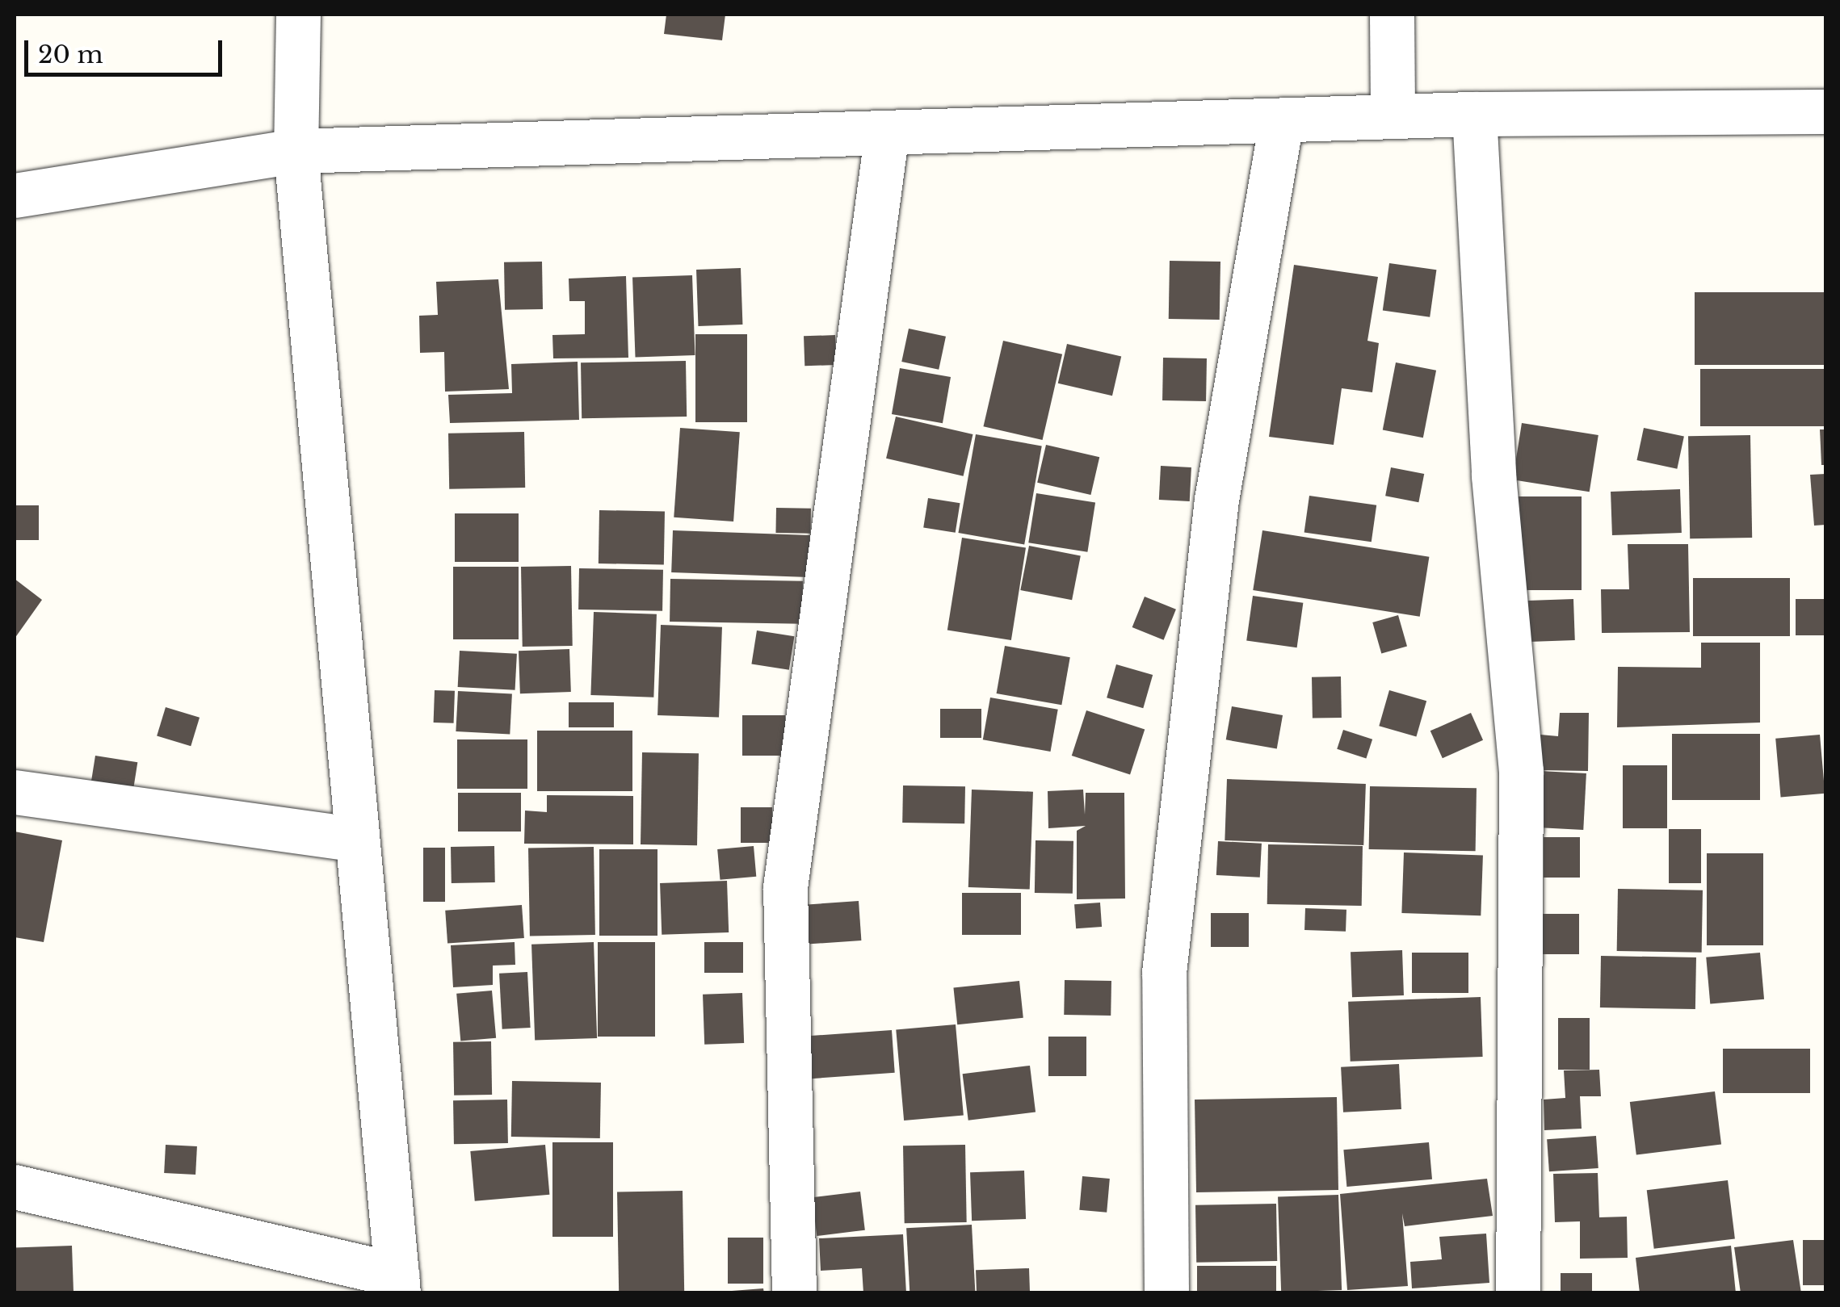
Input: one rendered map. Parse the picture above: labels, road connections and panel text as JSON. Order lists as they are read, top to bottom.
{
  "scale_bar": "20 m"
}
